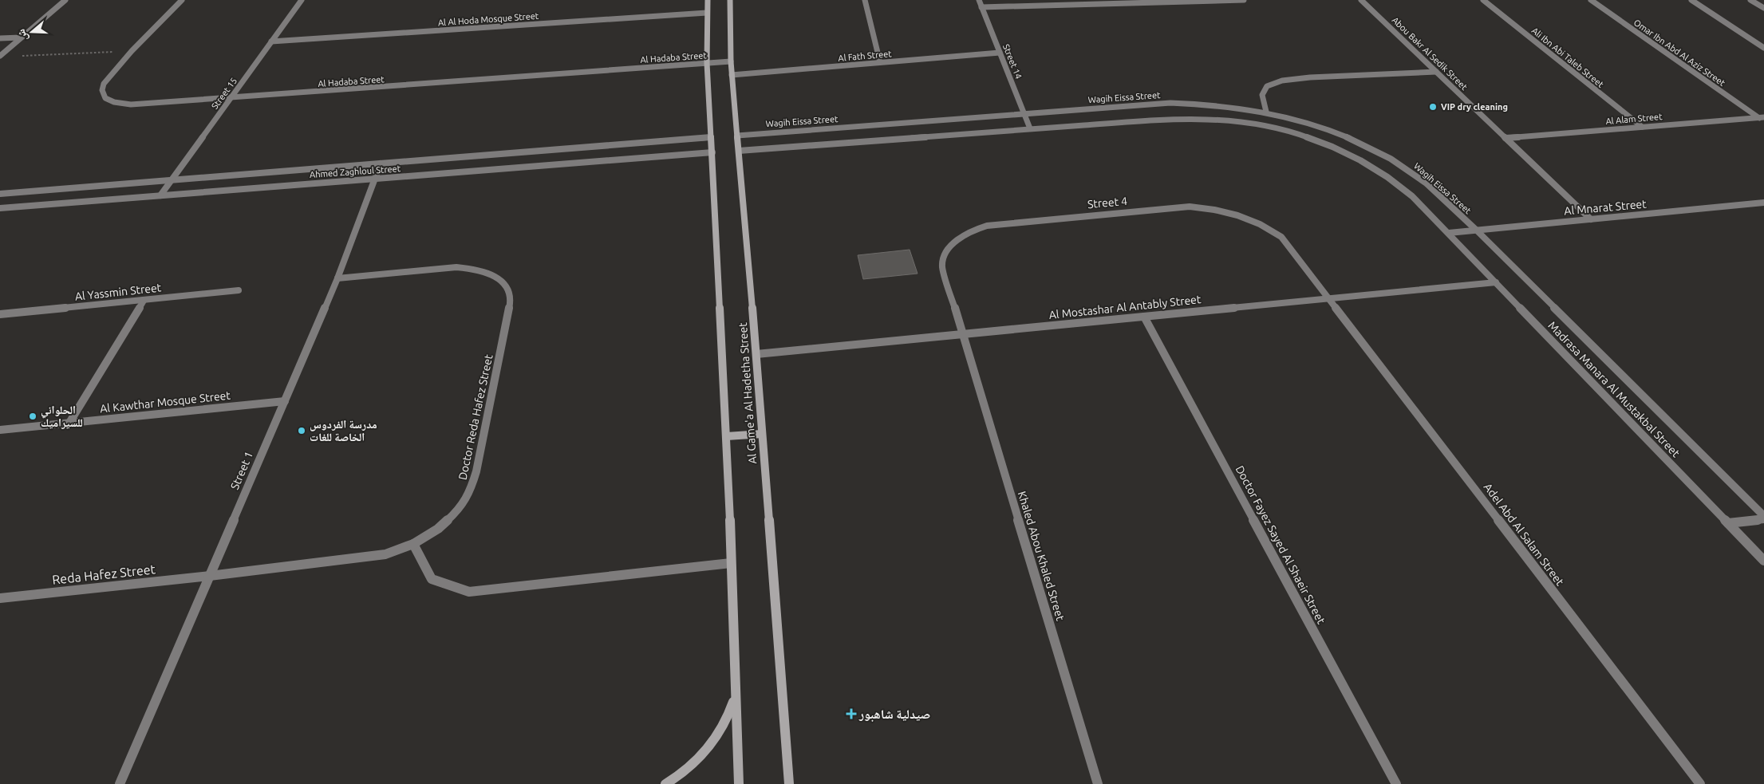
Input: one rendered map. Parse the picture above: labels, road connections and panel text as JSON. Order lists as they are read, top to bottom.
{
  "streets": {
    "street": [
      "Al Al Hoda Mosque Street",
      "Omar Ibn Abd Al Aziz Street",
      "Abou Bakr Al Sedik Street",
      "Al Fath Street",
      "Al Hadaba Street",
      "Ali Ibn Abi Taleb Street",
      "Street 14",
      "Street 15",
      "Wagih Eissa Street",
      "Al Alam Street",
      "Ahmed Zaghloul Street",
      "Street 4",
      "Al Mnarat Street",
      "Al Yassmin Street",
      "Al Mostashar Al Antably Street",
      "Madrasa Manara Al Mustakbal Street",
      "Al Game'a Al Hadetha Street",
      "Al Kawthar Mosque Street",
      "Doctor Reda Hafez Street",
      "Street 1",
      "Adel Abd Al Salam Street",
      "Doctor Fayez Sayed Al Shaeir Street",
      "Khaled Abou Khaled Street",
      "Reda Hafez Street"
    ]
  },
  "crossings": [
    ["Al Al Hoda Mosque Street", "Street 15"],
    ["Al Al Hoda Mosque Street", "Al Game'a Al Hadetha Street"],
    ["Omar Ibn Abd Al Aziz Street", "Al Alam Street"],
    ["Abou Bakr Al Sedik Street", "Al Alam Street"],
    ["Abou Bakr Al Sedik Street", "Al Mnarat Street"],
    ["Al Fath Street", "Street 14"],
    ["Al Fath Street", "Al Game'a Al Hadetha Street"],
    ["Al Hadaba Street", "Street 15"],
    ["Al Hadaba Street", "Al Game'a Al Hadetha Street"],
    ["Ali Ibn Abi Taleb Street", "Al Alam Street"],
    ["Street 14", "Wagih Eissa Street"],
    ["Street 15", "Ahmed Zaghloul Street"],
    ["Wagih Eissa Street", "Al Mnarat Street"],
    ["Wagih Eissa Street", "Madrasa Manara Al Mustakbal Street"],
    ["Wagih Eissa Street", "Al Game'a Al Hadetha Street"],
    ["Ahmed Zaghloul Street", "Al Game'a Al Hadetha Street"],
    ["Ahmed Zaghloul Street", "Street 1"],
    ["Street 4", "Al Mostashar Al Antably Street"],
    ["Street 4", "Adel Abd Al Salam Street"],
    ["Street 4", "Khaled Abou Khaled Street"],
    ["Al Mnarat Street", "Madrasa Manara Al Mustakbal Street"],
    ["Al Mostashar Al Antably Street", "Madrasa Manara Al Mustakbal Street"],
    ["Al Mostashar Al Antably Street", "Al Game'a Al Hadetha Street"],
    ["Al Mostashar Al Antably Street", "Adel Abd Al Salam Street"],
    ["Al Mostashar Al Antably Street", "Doctor Fayez Sayed Al Shaeir Street"],
    ["Al Mostashar Al Antably Street", "Khaled Abou Khaled Street"],
    ["Al Kawthar Mosque Street", "Street 1"],
    ["Doctor Reda Hafez Street", "Street 1"],
    ["Doctor Reda Hafez Street", "Reda Hafez Street"],
    ["Street 1", "Reda Hafez Street"]
  ],
  "places": {
    "other": ["VIP dry cleaning", "الحلواني للسيراميك", "مدرسة الفردوس الخاصة للغات"],
    "health": ["صيدلية شاهبور"]
  },
  "north": "left"
}
